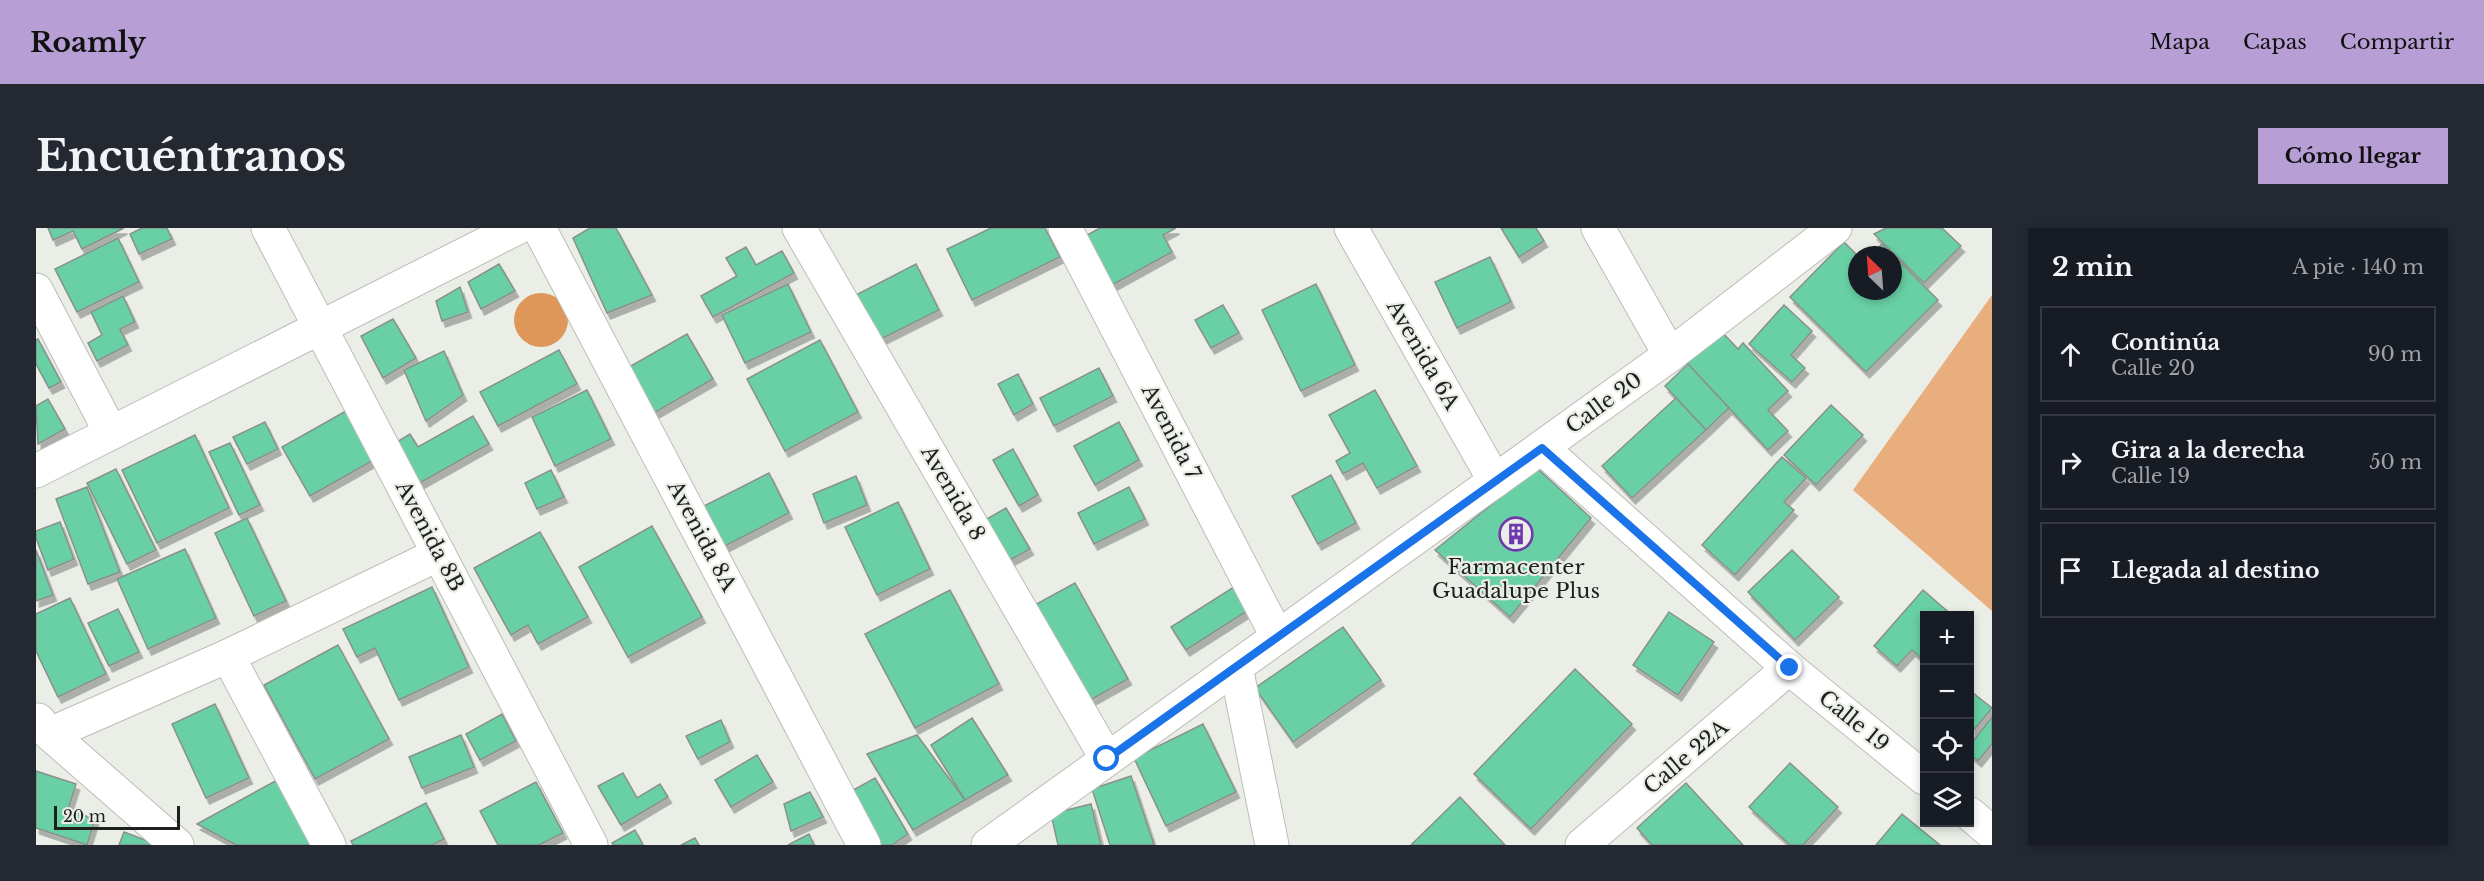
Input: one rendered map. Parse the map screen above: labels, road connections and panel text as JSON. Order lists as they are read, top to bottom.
{
  "streets": {
    "street": [
      "Avenida 6A",
      "Calle 20",
      "Avenida 7",
      "Avenida 8",
      "Avenida 8B",
      "Avenida 8A",
      "Calle 19",
      "Calle 22A"
    ]
  },
  "crossings": [
    ["Avenida 6A", "Calle 20"],
    ["Calle 20", "Avenida 7"],
    ["Calle 20", "Avenida 8"],
    ["Calle 20", "Calle 19"],
    ["Calle 19", "Calle 22A"]
  ],
  "places": {
    "building": ["Farmacenter Guadalupe Plus"]
  },
  "scale_bar": "20 m",
  "north": "top left",
  "page": {
    "header": "Roamly",
    "nav": ["Mapa", "Capas", "Compartir"],
    "buttons": "Cómo llegar",
    "title": "Encuéntranos",
    "heading": ["2 min", "A pie · 140 m"],
    "list": [
      ["Continúa", "Calle 20", "90 m"],
      ["Gira a la derecha", "Calle 19", "50 m"],
      "Llegada al destino"
    ],
    "map_buttons": ["+", "−"],
    "scale": "20 m"
  }
}
